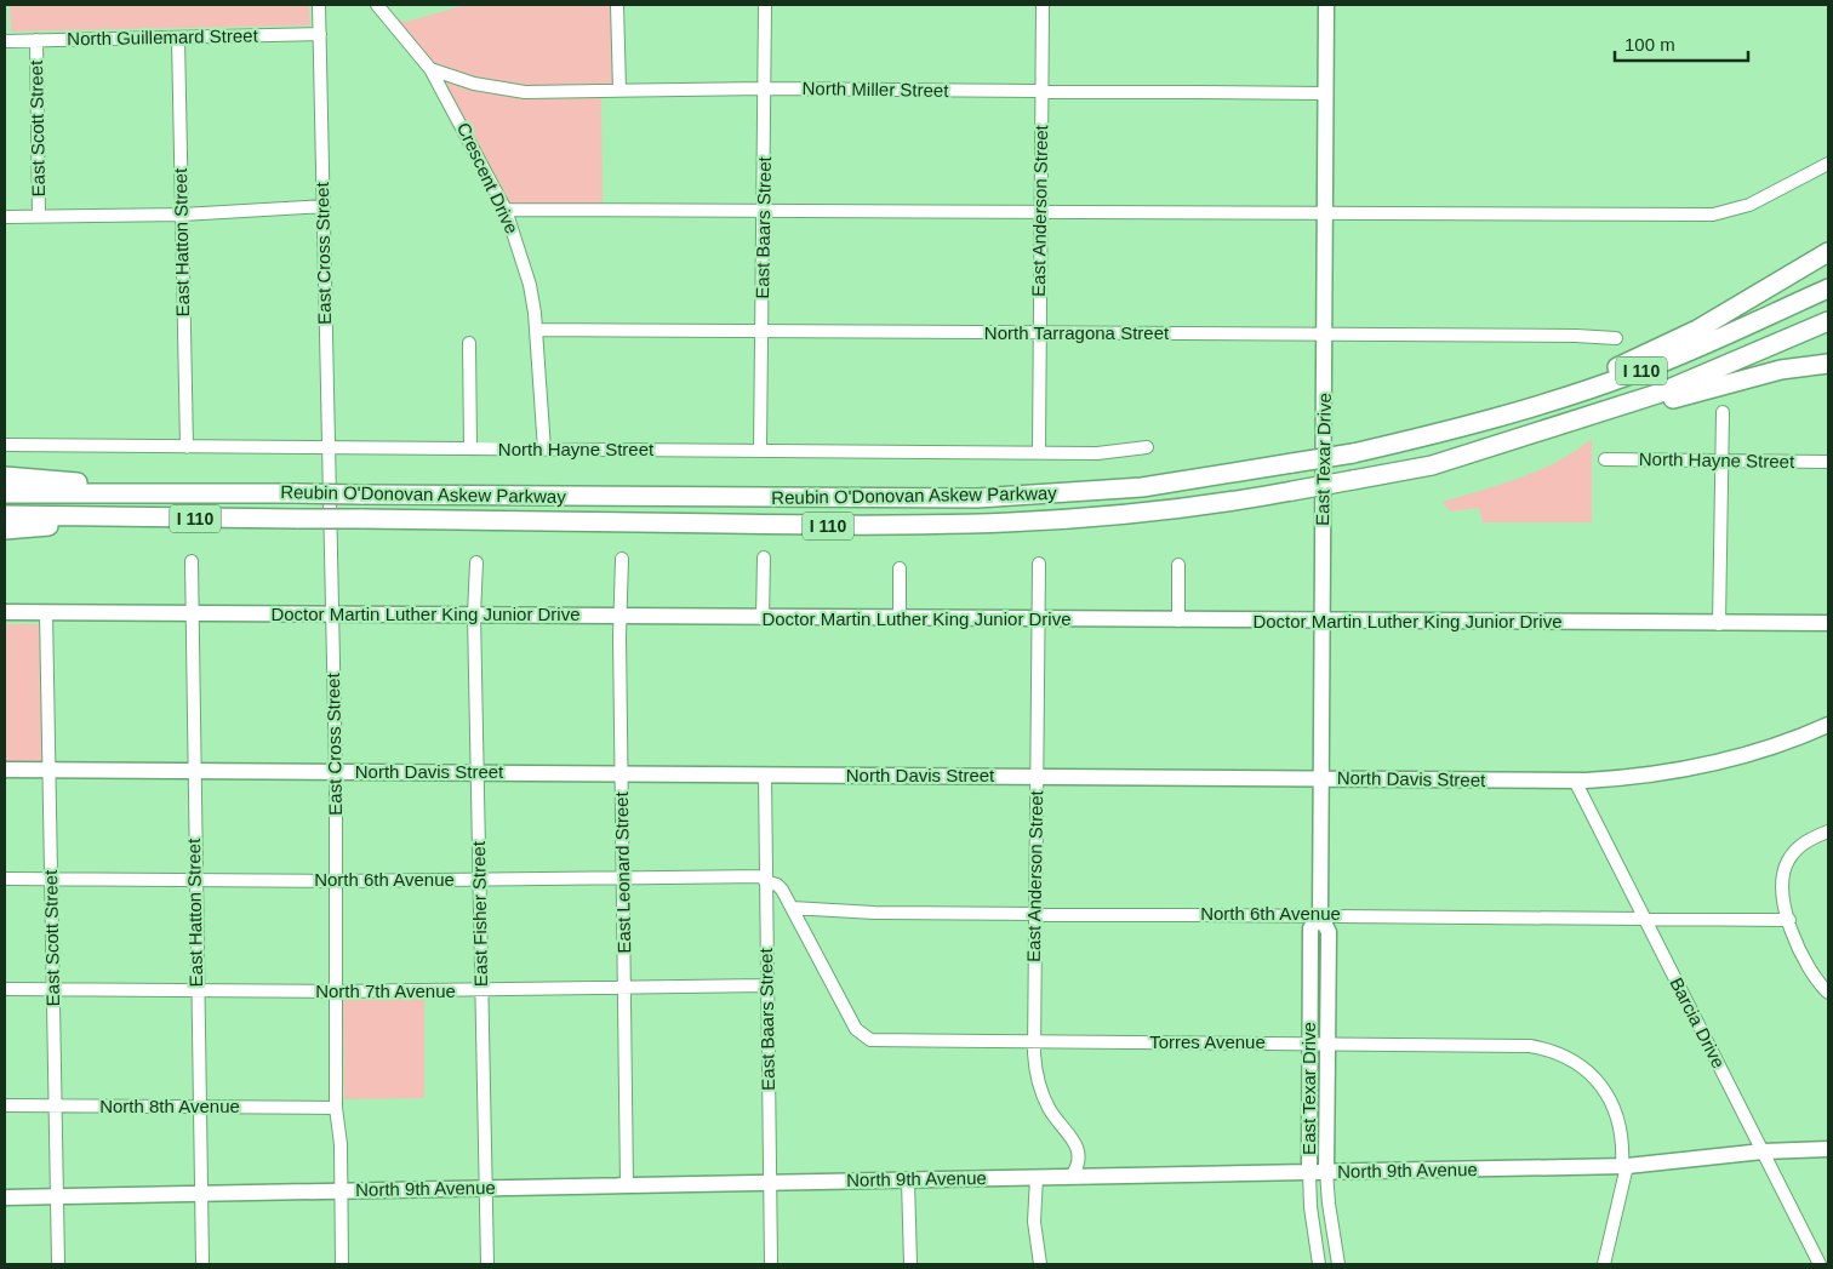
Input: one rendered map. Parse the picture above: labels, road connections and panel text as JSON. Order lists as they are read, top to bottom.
{
  "streets": {
    "highway": ["I 110", "Reubin O'Donovan Askew Parkway"],
    "main road": [
      "East Texar Drive",
      "Doctor Martin Luther King Junior Drive",
      "North Davis Street",
      "North 9th Avenue"
    ],
    "street": [
      "North Guillemard Street",
      "North Miller Street",
      "East Scott Street",
      "Crescent Drive",
      "East Anderson Street",
      "East Baars Street",
      "East Hatton Street",
      "East Cross Street",
      "North Tarragona Street",
      "North Hayne Street",
      "East Leonard Street",
      "North 6th Avenue",
      "East Fisher Street",
      "North 7th Avenue",
      "Barcia Drive",
      "Torres Avenue",
      "North 8th Avenue"
    ]
  },
  "crossings": [
    ["North Guillemard Street", "East Scott Street"],
    ["North Guillemard Street", "East Hatton Street"],
    ["North Guillemard Street", "East Cross Street"],
    ["North Miller Street", "Crescent Drive"],
    ["North Miller Street", "East Anderson Street"],
    ["North Miller Street", "East Baars Street"],
    ["North Miller Street", "East Texar Drive"],
    ["East Scott Street", "Doctor Martin Luther King Junior Drive"],
    ["East Scott Street", "North Davis Street"],
    ["East Scott Street", "North 6th Avenue"],
    ["East Scott Street", "North 7th Avenue"],
    ["East Scott Street", "North 8th Avenue"],
    ["East Scott Street", "North 9th Avenue"],
    ["Crescent Drive", "North Tarragona Street"],
    ["Crescent Drive", "North Hayne Street"],
    ["East Anderson Street", "North Tarragona Street"],
    ["East Anderson Street", "North Hayne Street"],
    ["East Anderson Street", "Doctor Martin Luther King Junior Drive"],
    ["East Anderson Street", "North Davis Street"],
    ["East Anderson Street", "North 6th Avenue"],
    ["East Anderson Street", "Torres Avenue"],
    ["East Anderson Street", "North 9th Avenue"],
    ["East Baars Street", "North Tarragona Street"],
    ["East Baars Street", "North Hayne Street"],
    ["East Baars Street", "North Davis Street"],
    ["East Baars Street", "North 6th Avenue"],
    ["East Baars Street", "North 7th Avenue"],
    ["East Baars Street", "North 9th Avenue"],
    ["East Hatton Street", "North Hayne Street"],
    ["East Hatton Street", "Doctor Martin Luther King Junior Drive"],
    ["East Hatton Street", "North Davis Street"],
    ["East Hatton Street", "North 6th Avenue"],
    ["East Hatton Street", "North 7th Avenue"],
    ["East Hatton Street", "North 8th Avenue"],
    ["East Hatton Street", "North 9th Avenue"],
    ["East Cross Street", "North Hayne Street"],
    ["East Cross Street", "Doctor Martin Luther King Junior Drive"],
    ["East Cross Street", "North Davis Street"],
    ["East Cross Street", "North 6th Avenue"],
    ["East Cross Street", "North 7th Avenue"],
    ["East Cross Street", "North 8th Avenue"],
    ["East Cross Street", "North 9th Avenue"],
    ["North Tarragona Street", "East Texar Drive"],
    ["East Texar Drive", "Doctor Martin Luther King Junior Drive"],
    ["East Texar Drive", "North Davis Street"],
    ["East Texar Drive", "North 6th Avenue"],
    ["East Texar Drive", "Torres Avenue"],
    ["East Texar Drive", "North 9th Avenue"],
    ["Doctor Martin Luther King Junior Drive", "East Leonard Street"],
    ["Doctor Martin Luther King Junior Drive", "East Fisher Street"],
    ["North Davis Street", "East Leonard Street"],
    ["North Davis Street", "East Fisher Street"],
    ["North Davis Street", "Barcia Drive"],
    ["East Leonard Street", "North 6th Avenue"],
    ["East Leonard Street", "North 7th Avenue"],
    ["East Leonard Street", "North 9th Avenue"],
    ["North 6th Avenue", "East Fisher Street"],
    ["North 6th Avenue", "Barcia Drive"],
    ["North 6th Avenue", "Torres Avenue"],
    ["East Fisher Street", "North 7th Avenue"],
    ["East Fisher Street", "North 9th Avenue"],
    ["Barcia Drive", "North 9th Avenue"],
    ["Torres Avenue", "North 9th Avenue"]
  ],
  "scale_bar": "100 m"
}
